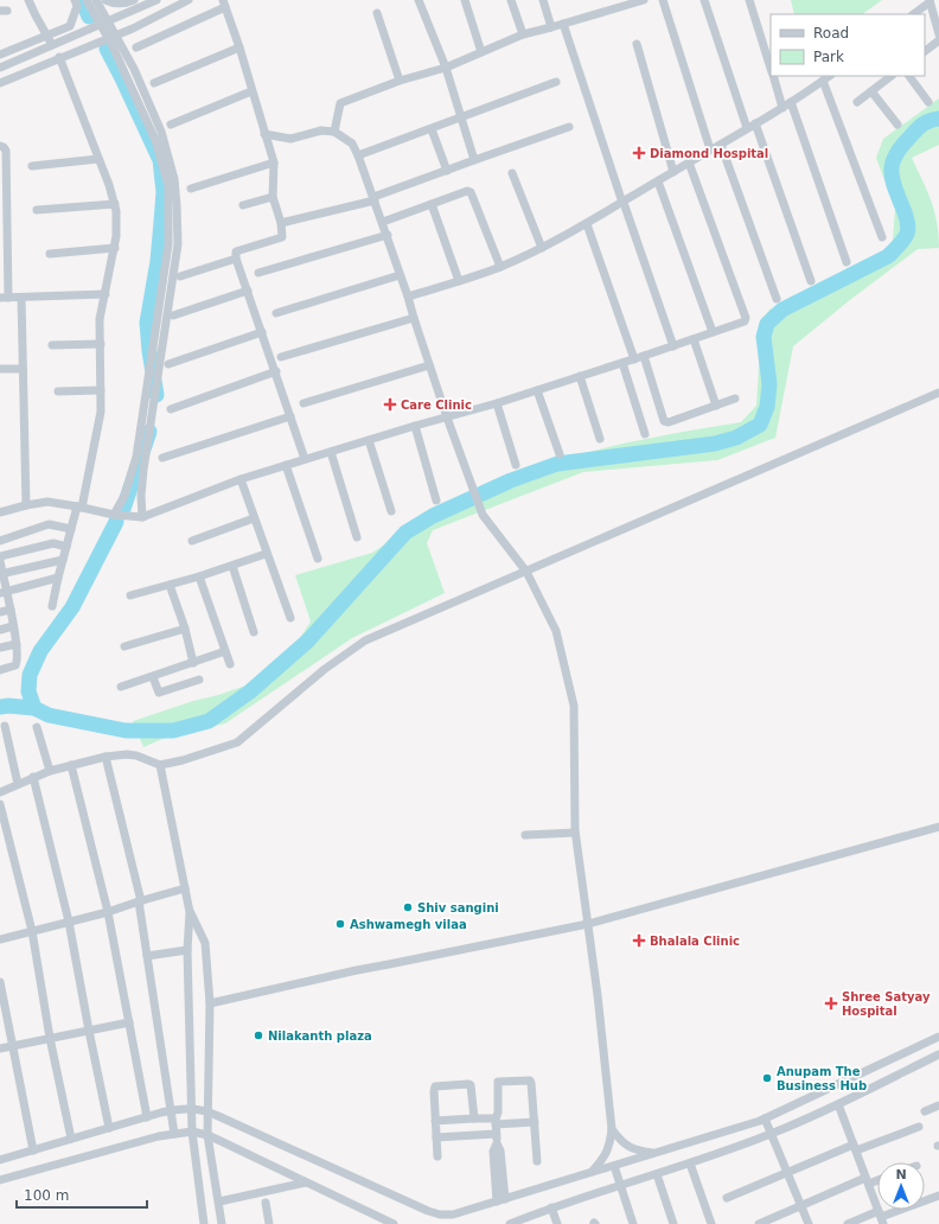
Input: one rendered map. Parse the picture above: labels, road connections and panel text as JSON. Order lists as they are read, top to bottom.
{
  "places": {
    "health": [
      "Diamond Hospital",
      "Care Clinic",
      "Bhalala Clinic",
      "Shree Satyay Hospital"
    ],
    "other": [
      "Shiv sangini",
      "Ashwamegh vilaa",
      "Nilakanth plaza",
      "Anupam The Business Hub"
    ]
  },
  "legend": ["Road", "Park"],
  "scale_bar": "100 m",
  "north": "top"
}
